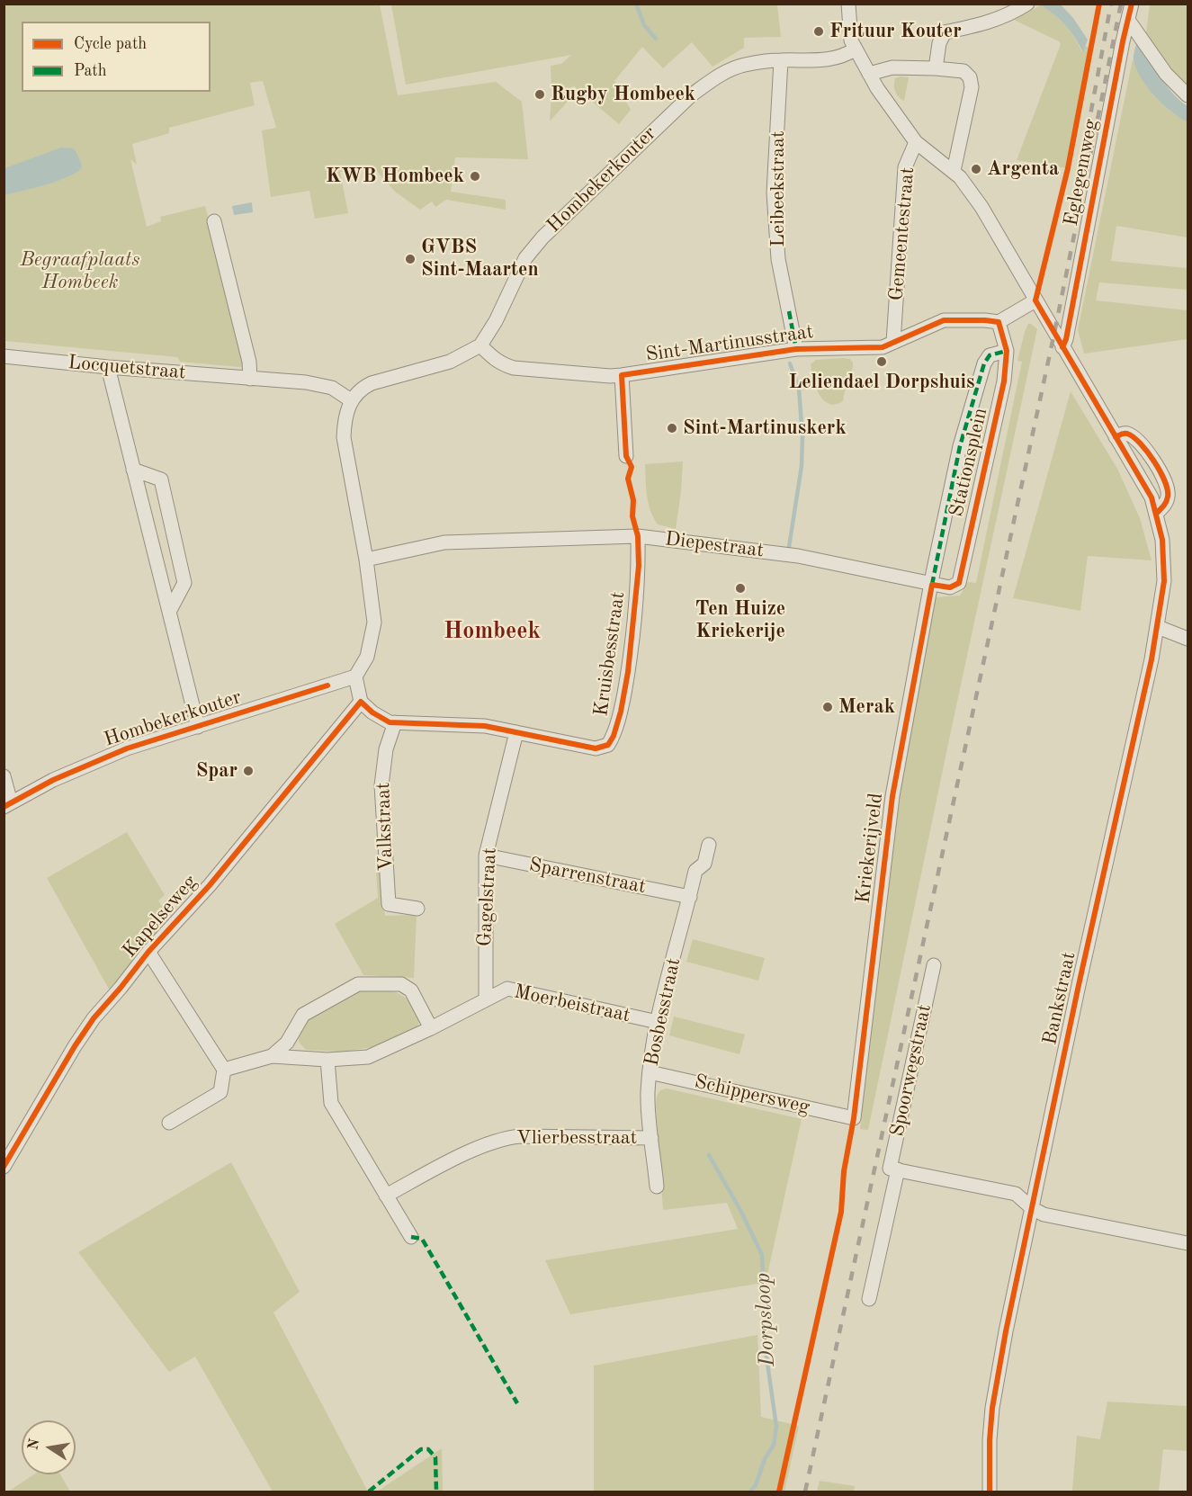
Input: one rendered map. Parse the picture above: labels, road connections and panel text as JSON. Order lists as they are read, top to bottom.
{
  "streets": {
    "street": [
      "Eglegemweg",
      "Hombekerkouter",
      "Leibeekstraat",
      "Gemeentestraat",
      "Sint-Martinusstraat",
      "Locquetstraat",
      "Stationsplein",
      "Diepestraat",
      "Kruisbesstraat",
      "Valkstraat",
      "Kriekerijveld",
      "Sparrenstraat",
      "Gagelstraat",
      "Kapelseweg",
      "Bankstraat",
      "Moerbeistraat",
      "Bosbesstraat",
      "Spoorwegstraat",
      "Schippersweg",
      "Vlierbesstraat"
    ]
  },
  "crossings": [
    ["Eglegemweg", "Bankstraat"],
    ["Hombekerkouter", "Leibeekstraat"],
    ["Hombekerkouter", "Gemeentestraat"],
    ["Hombekerkouter", "Sint-Martinusstraat"],
    ["Hombekerkouter", "Locquetstraat"],
    ["Leibeekstraat", "Sint-Martinusstraat"],
    ["Gemeentestraat", "Sint-Martinusstraat"],
    ["Gemeentestraat", "Bankstraat"],
    ["Sint-Martinusstraat", "Stationsplein"],
    ["Stationsplein", "Diepestraat"],
    ["Stationsplein", "Kriekerijveld"],
    ["Diepestraat", "Kruisbesstraat"],
    ["Diepestraat", "Kriekerijveld"],
    ["Kruisbesstraat", "Valkstraat"],
    ["Kruisbesstraat", "Gagelstraat"],
    ["Kruisbesstraat", "Kapelseweg"],
    ["Kriekerijveld", "Schippersweg"],
    ["Sparrenstraat", "Gagelstraat"],
    ["Sparrenstraat", "Bosbesstraat"],
    ["Gagelstraat", "Moerbeistraat"],
    ["Moerbeistraat", "Bosbesstraat"],
    ["Bosbesstraat", "Schippersweg"],
    ["Bosbesstraat", "Vlierbesstraat"]
  ],
  "districts": ["Hombeek"],
  "water": ["Dorpsloop"],
  "parks": ["Begraafplaats Hombeek"],
  "places": [
    "Frituur Kouter",
    "Rugby Hombeek",
    "Argenta",
    "KWB Hombeek",
    "GVBS Sint-Maarten",
    "Leliendael Dorpshuis",
    "Sint-Martinuskerk",
    "Ten Huize Kriekerije",
    "Merak",
    "Spar"
  ],
  "legend": ["Cycle path", "Path"],
  "north": "left"
}
